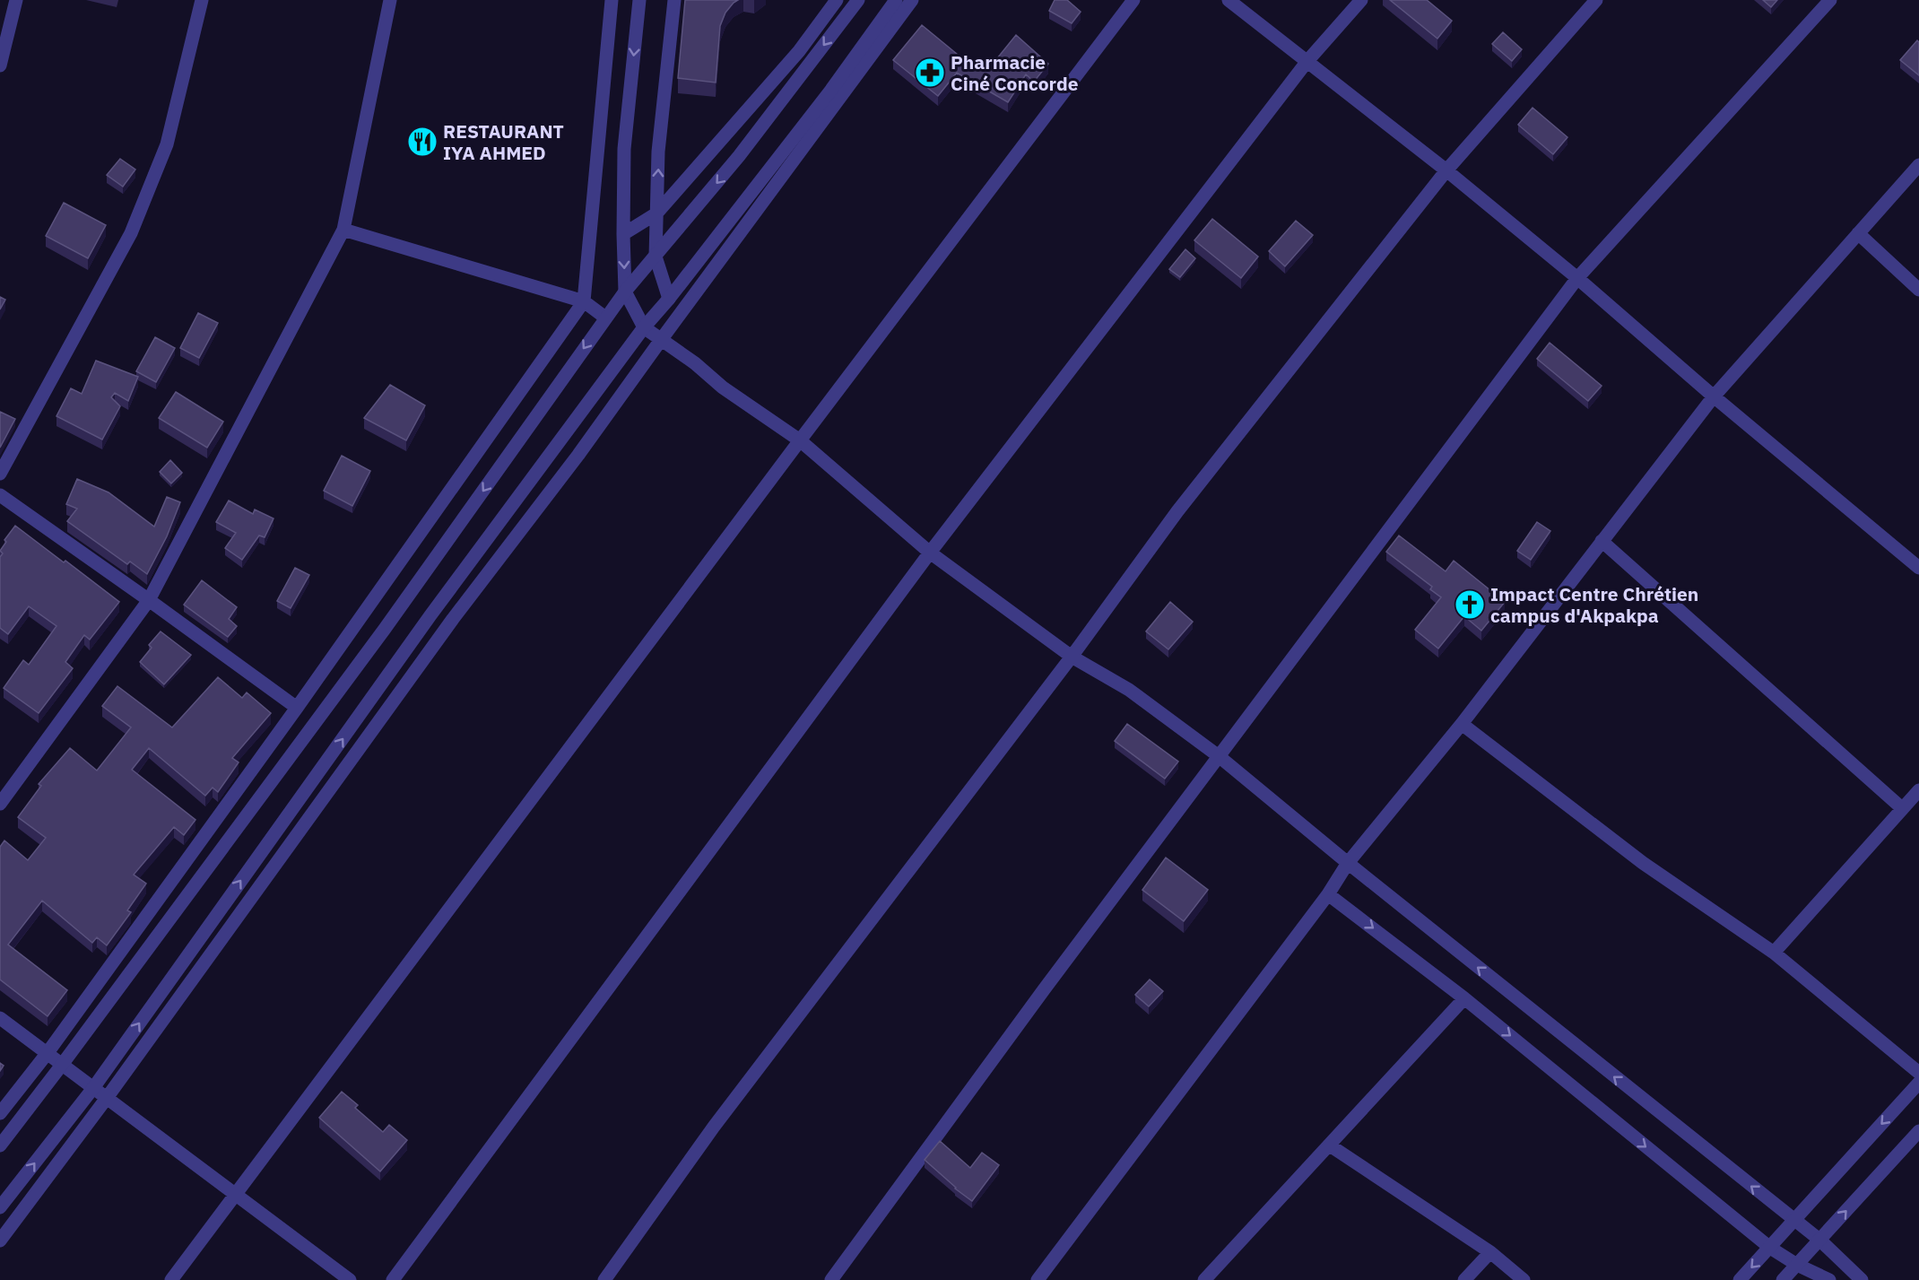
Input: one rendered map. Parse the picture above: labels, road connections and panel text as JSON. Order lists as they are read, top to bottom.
{
  "places": {
    "pharmacy": ["Pharmacie Ciné Concorde"],
    "restaurant": ["RESTAURANT IYA AHMED"],
    "church": ["Impact Centre Chrétien campus d'Akpakpa"]
  }
}
